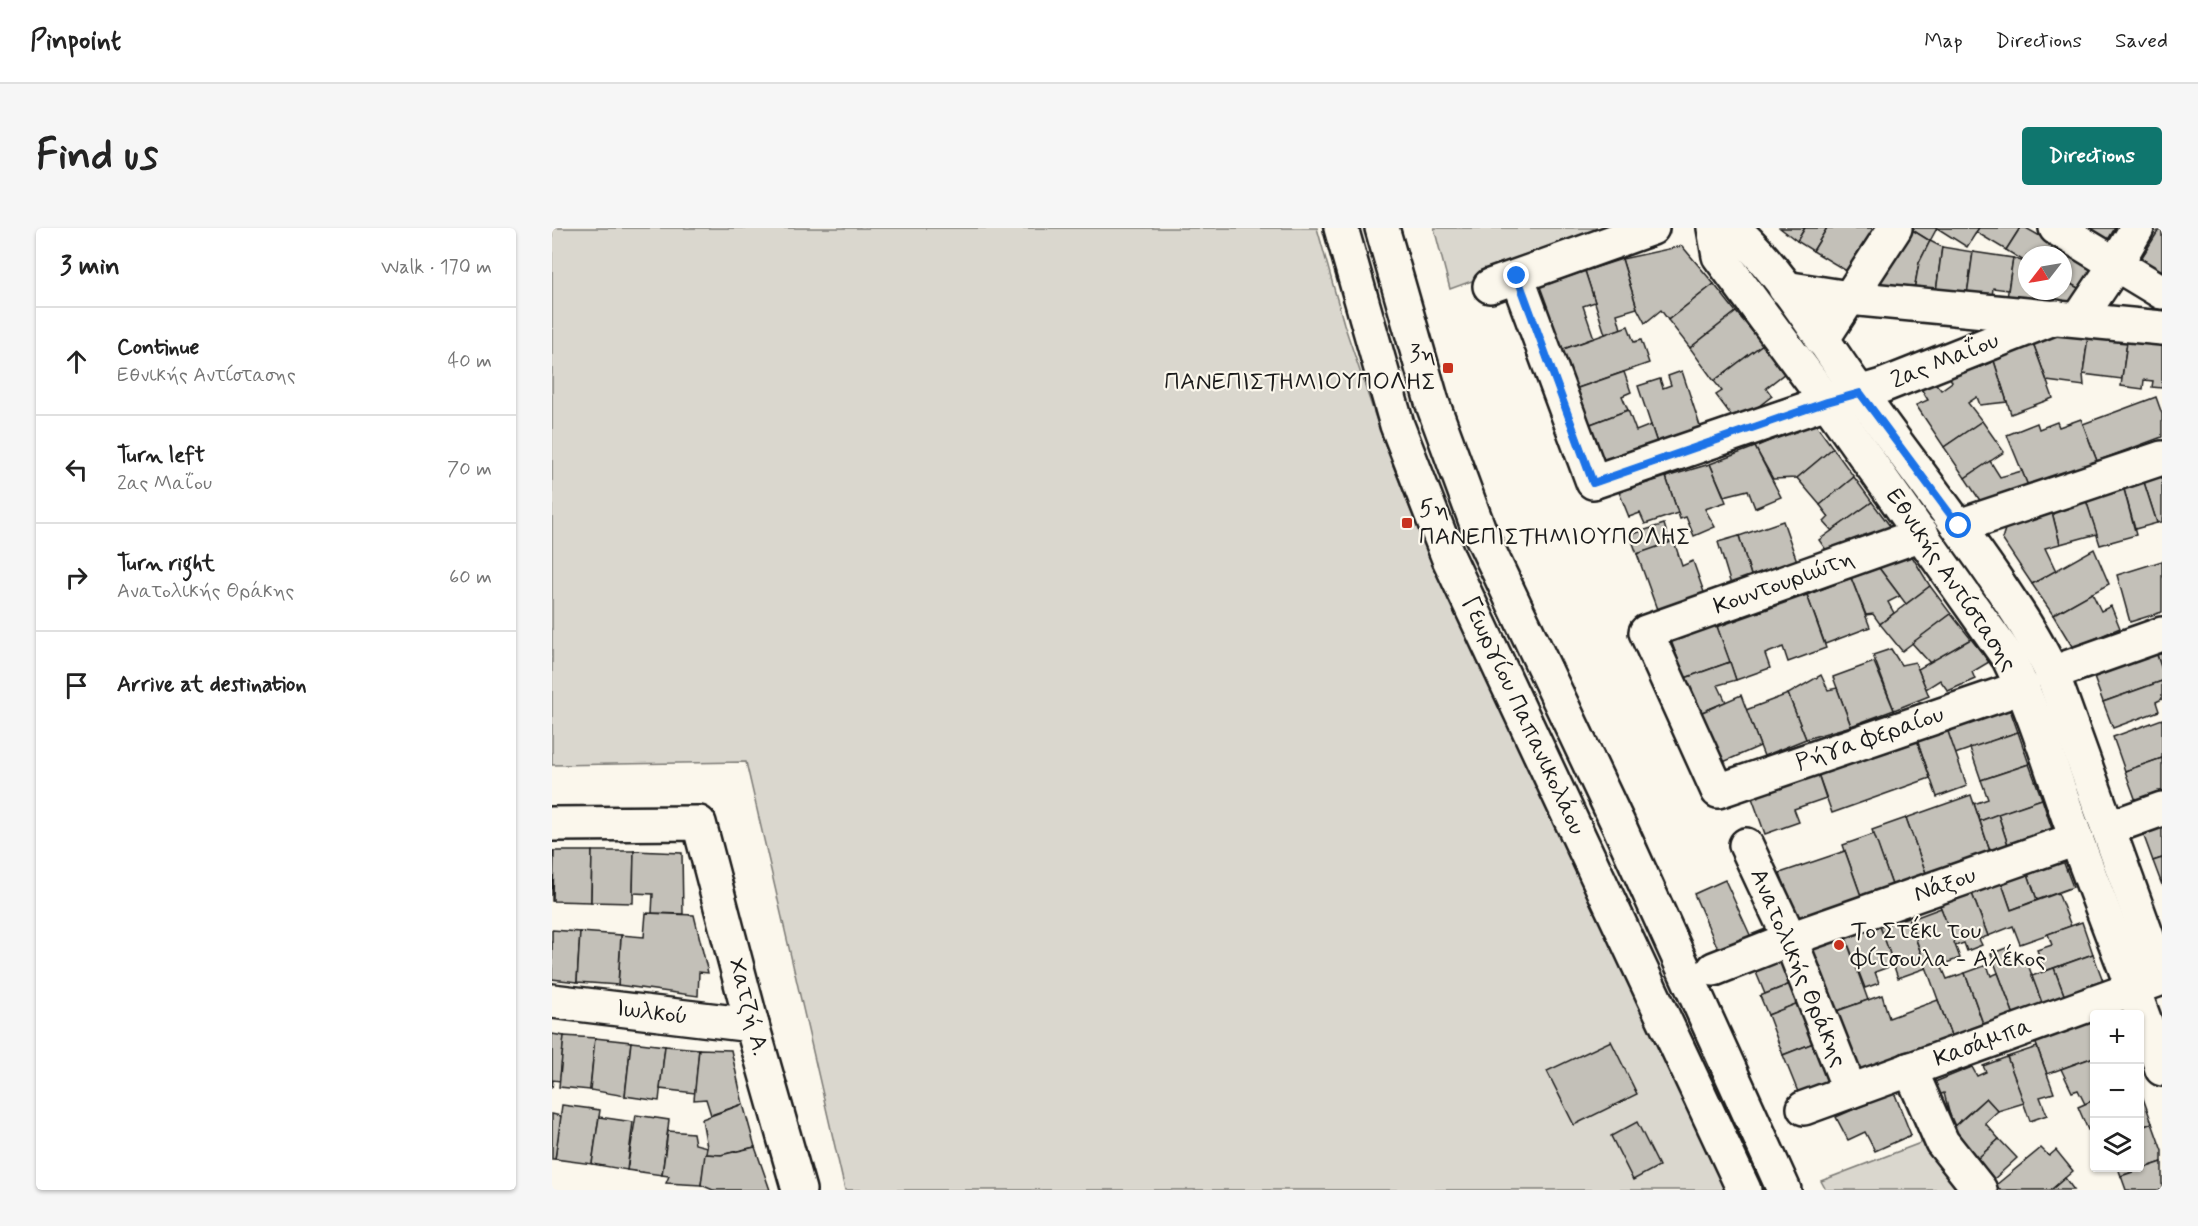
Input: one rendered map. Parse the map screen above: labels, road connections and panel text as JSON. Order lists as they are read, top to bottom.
{
  "streets": {
    "street": [
      "2ας Μαΐου",
      "Εθνικής Αντίστασης",
      "Κουντουριώτη",
      "Γεωργίου Παπανικολάου",
      "Ρήγα Φεραίου",
      "Νάξου",
      "Ανατολικής Θράκης",
      "Χατζή Α.",
      "Ιωλκού",
      "Κασάμπα"
    ]
  },
  "crossings": [
    ["2ας Μαΐου", "Εθνικής Αντίστασης"],
    ["Εθνικής Αντίστασης", "Κουντουριώτη"],
    ["Εθνικής Αντίστασης", "Ρήγα Φεραίου"],
    ["Εθνικής Αντίστασης", "Νάξου"],
    ["Εθνικής Αντίστασης", "Κασάμπα"],
    ["Κουντουριώτη", "Ρήγα Φεραίου"],
    ["Νάξου", "Ανατολικής Θράκης"],
    ["Ανατολικής Θράκης", "Κασάμπα"],
    ["Χατζή Α.", "Ιωλκού"]
  ],
  "places": {
    "transit": ["3η ΠΑΝΕΠΙΣΤΗΜΙΟΥΠΟΛΗΣ", "5η ΠΑΝΕΠΙΣΤΗΜΙΟΥΠΟΛΗΣ"],
    "other": ["Το Στέκι του Φίτσουλα - Αλέκος"]
  },
  "north": "bottom left",
  "page": {
    "header": "Pinpoint",
    "nav": ["Map", "Directions", "Saved"],
    "buttons": "Directions",
    "title": "Find us",
    "heading": ["3 min", "Walk · 170 m"],
    "list": [
      ["Continue", "Εθνικής Αντίστασης", "40 m"],
      ["Turn left", "2ας Μαΐου", "70 m"],
      ["Turn right", "Ανατολικής Θράκης", "60 m"],
      "Arrive at destination"
    ],
    "map_buttons": ["+", "−"]
  }
}
